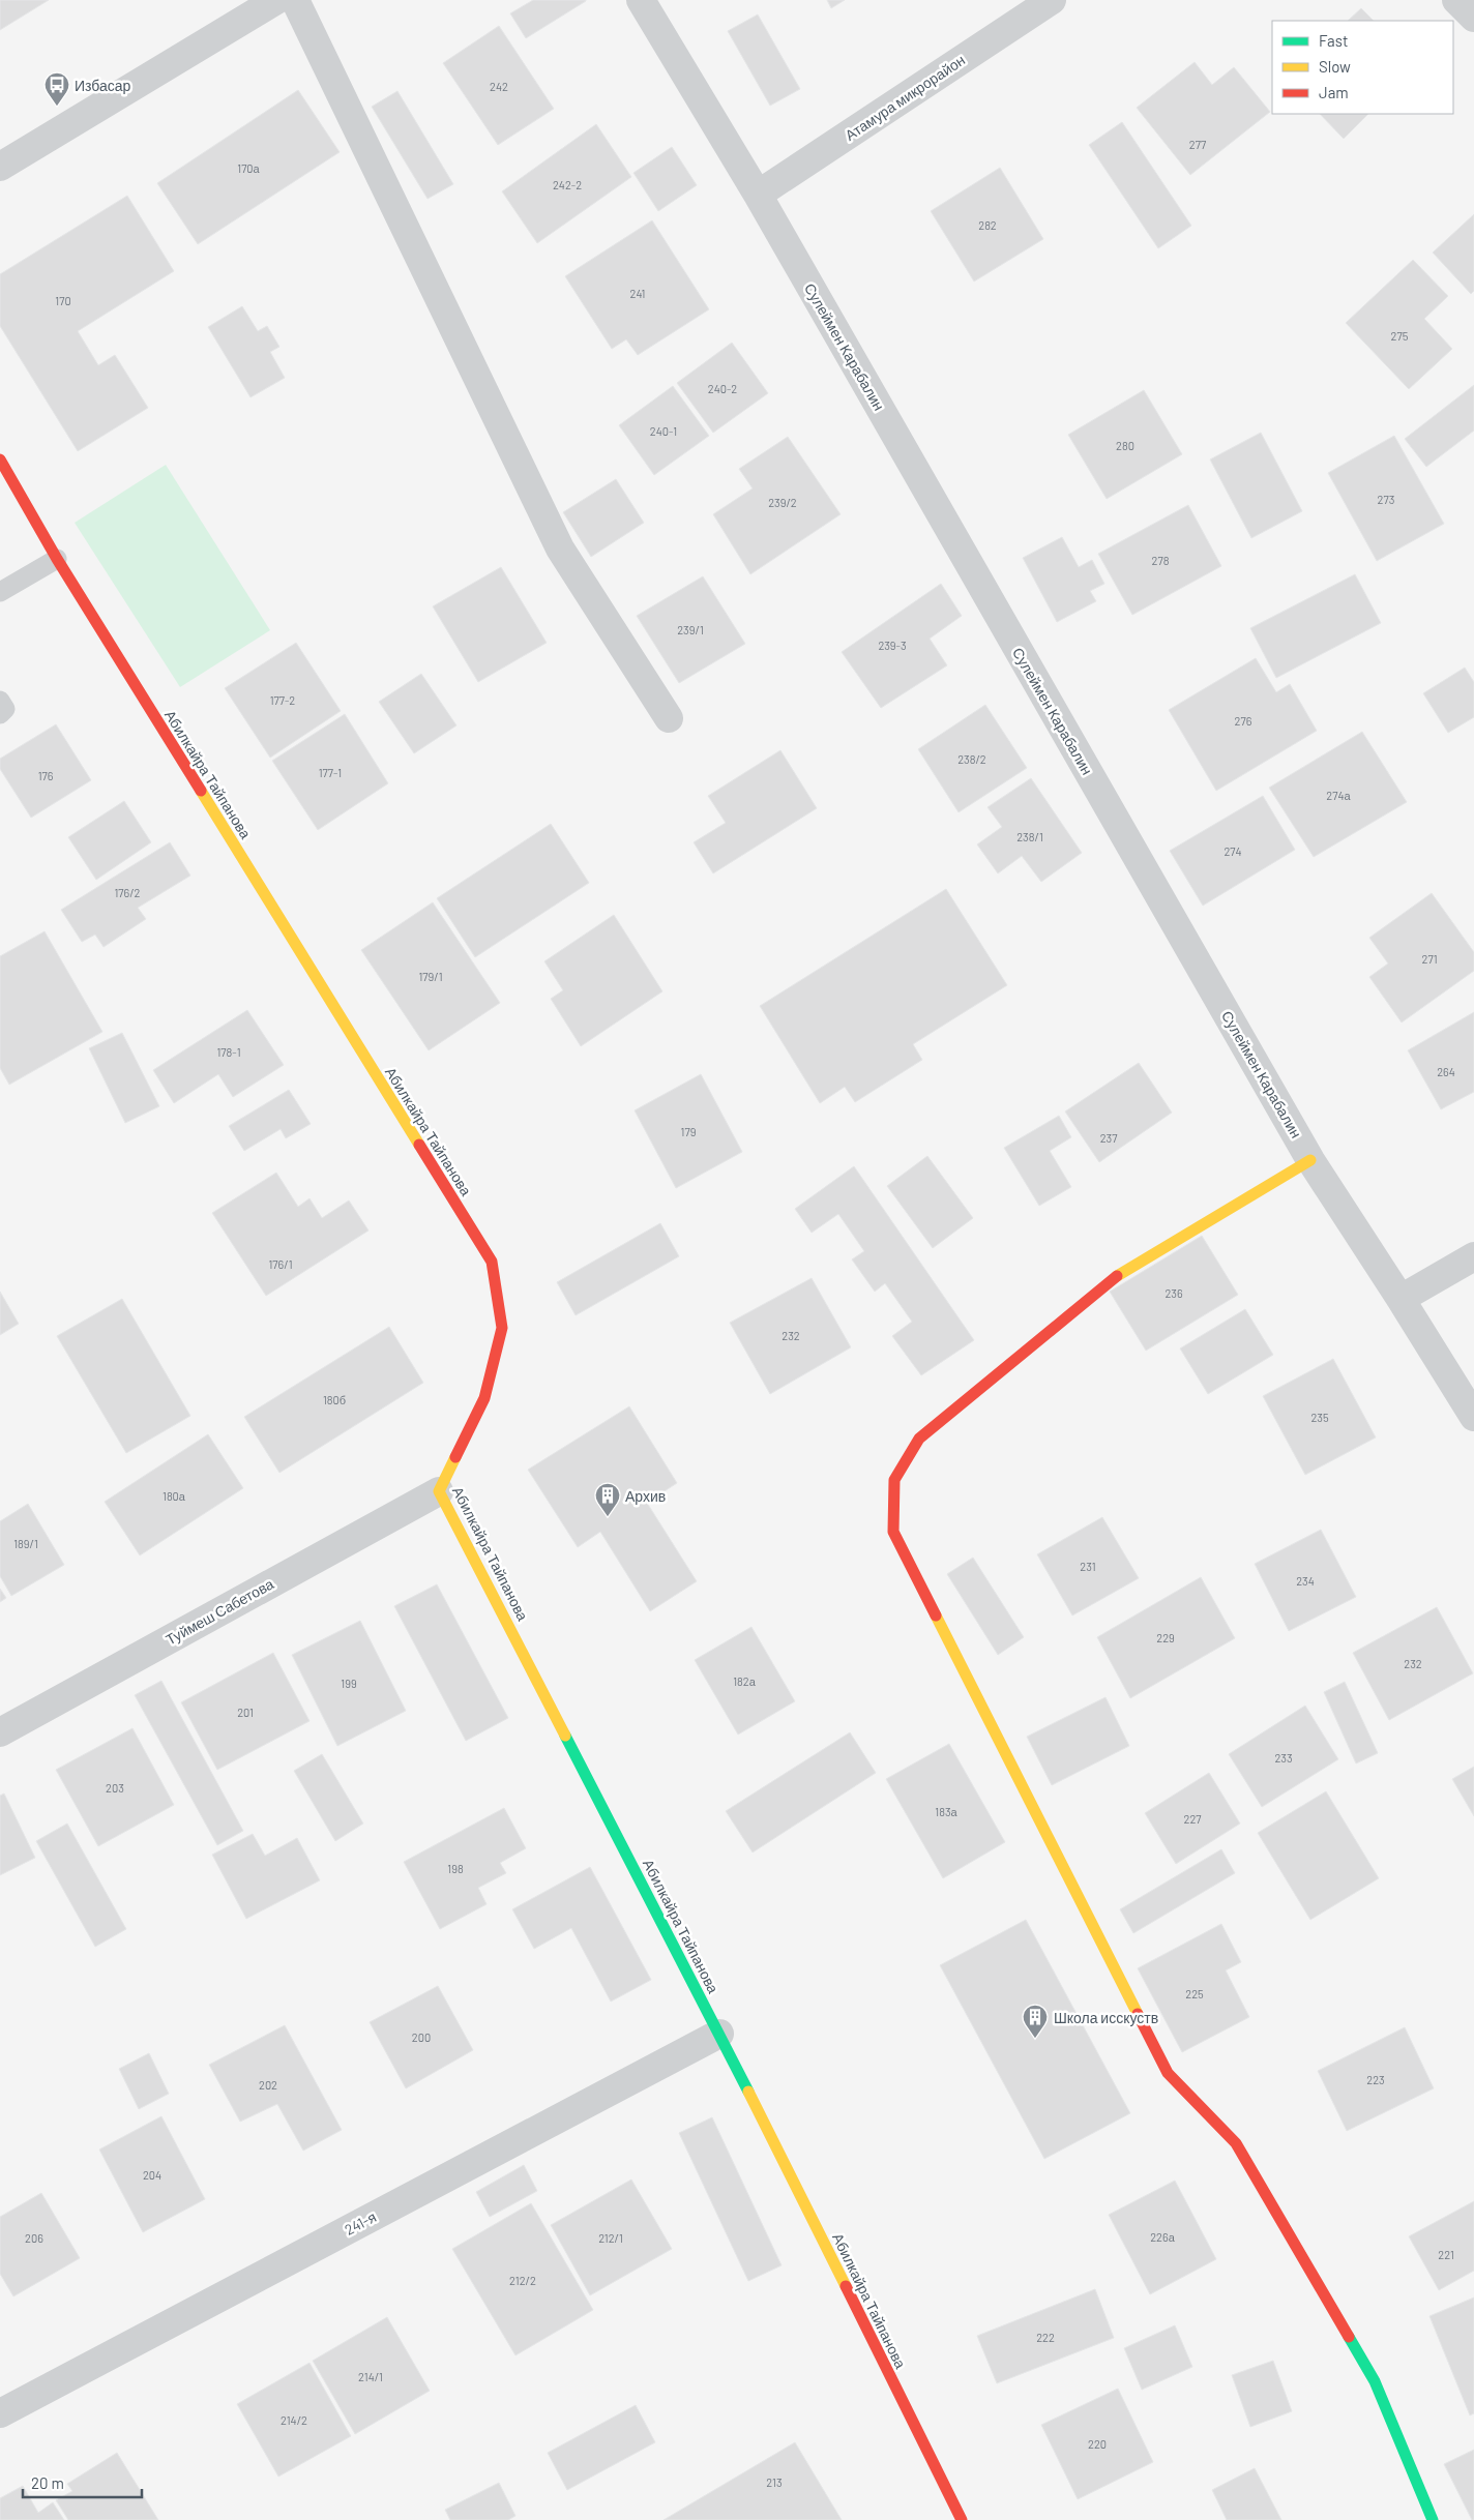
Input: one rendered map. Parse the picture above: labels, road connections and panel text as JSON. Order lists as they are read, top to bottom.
{
  "streets": {
    "street": [
      "Атамура микрорайон",
      "Сулеймен Карабалин",
      "Абилкайра Тайпанова",
      "Туймеш Сабетова",
      "241-я"
    ]
  },
  "crossings": [
    ["Атамура микрорайон", "Сулеймен Карабалин"],
    ["Абилкайра Тайпанова", "Туймеш Сабетова"],
    ["Абилкайра Тайпанова", "241-я"]
  ],
  "places": {
    "bus stop": ["Избасар"],
    "building": ["Архив", "Школа исскуств"]
  },
  "house_numbers": [
    "242",
    "277",
    "170а",
    "242-2",
    "282",
    "241",
    "170",
    "275",
    "240-2",
    "240-1",
    "280",
    "273",
    "239/2",
    "278",
    "239/1",
    "239-3",
    "177-2",
    "276",
    "238/2",
    "177-1",
    "176",
    "274а",
    "238/1",
    "274",
    "176/2",
    "271",
    "179/1",
    "178-1",
    "264",
    "179",
    "237",
    "176/1",
    "236",
    "232",
    "180б",
    "235",
    "180а",
    "189/1",
    "231",
    "234",
    "229",
    "232",
    "182а",
    "199",
    "201",
    "233",
    "203",
    "183а",
    "227",
    "198",
    "225",
    "200",
    "223",
    "202",
    "204",
    "226а",
    "206",
    "212/1",
    "221",
    "212/2",
    "222",
    "214/1",
    "214/2",
    "220",
    "213"
  ],
  "legend": ["Fast", "Slow", "Jam"],
  "scale_bar": "20 m"
}
